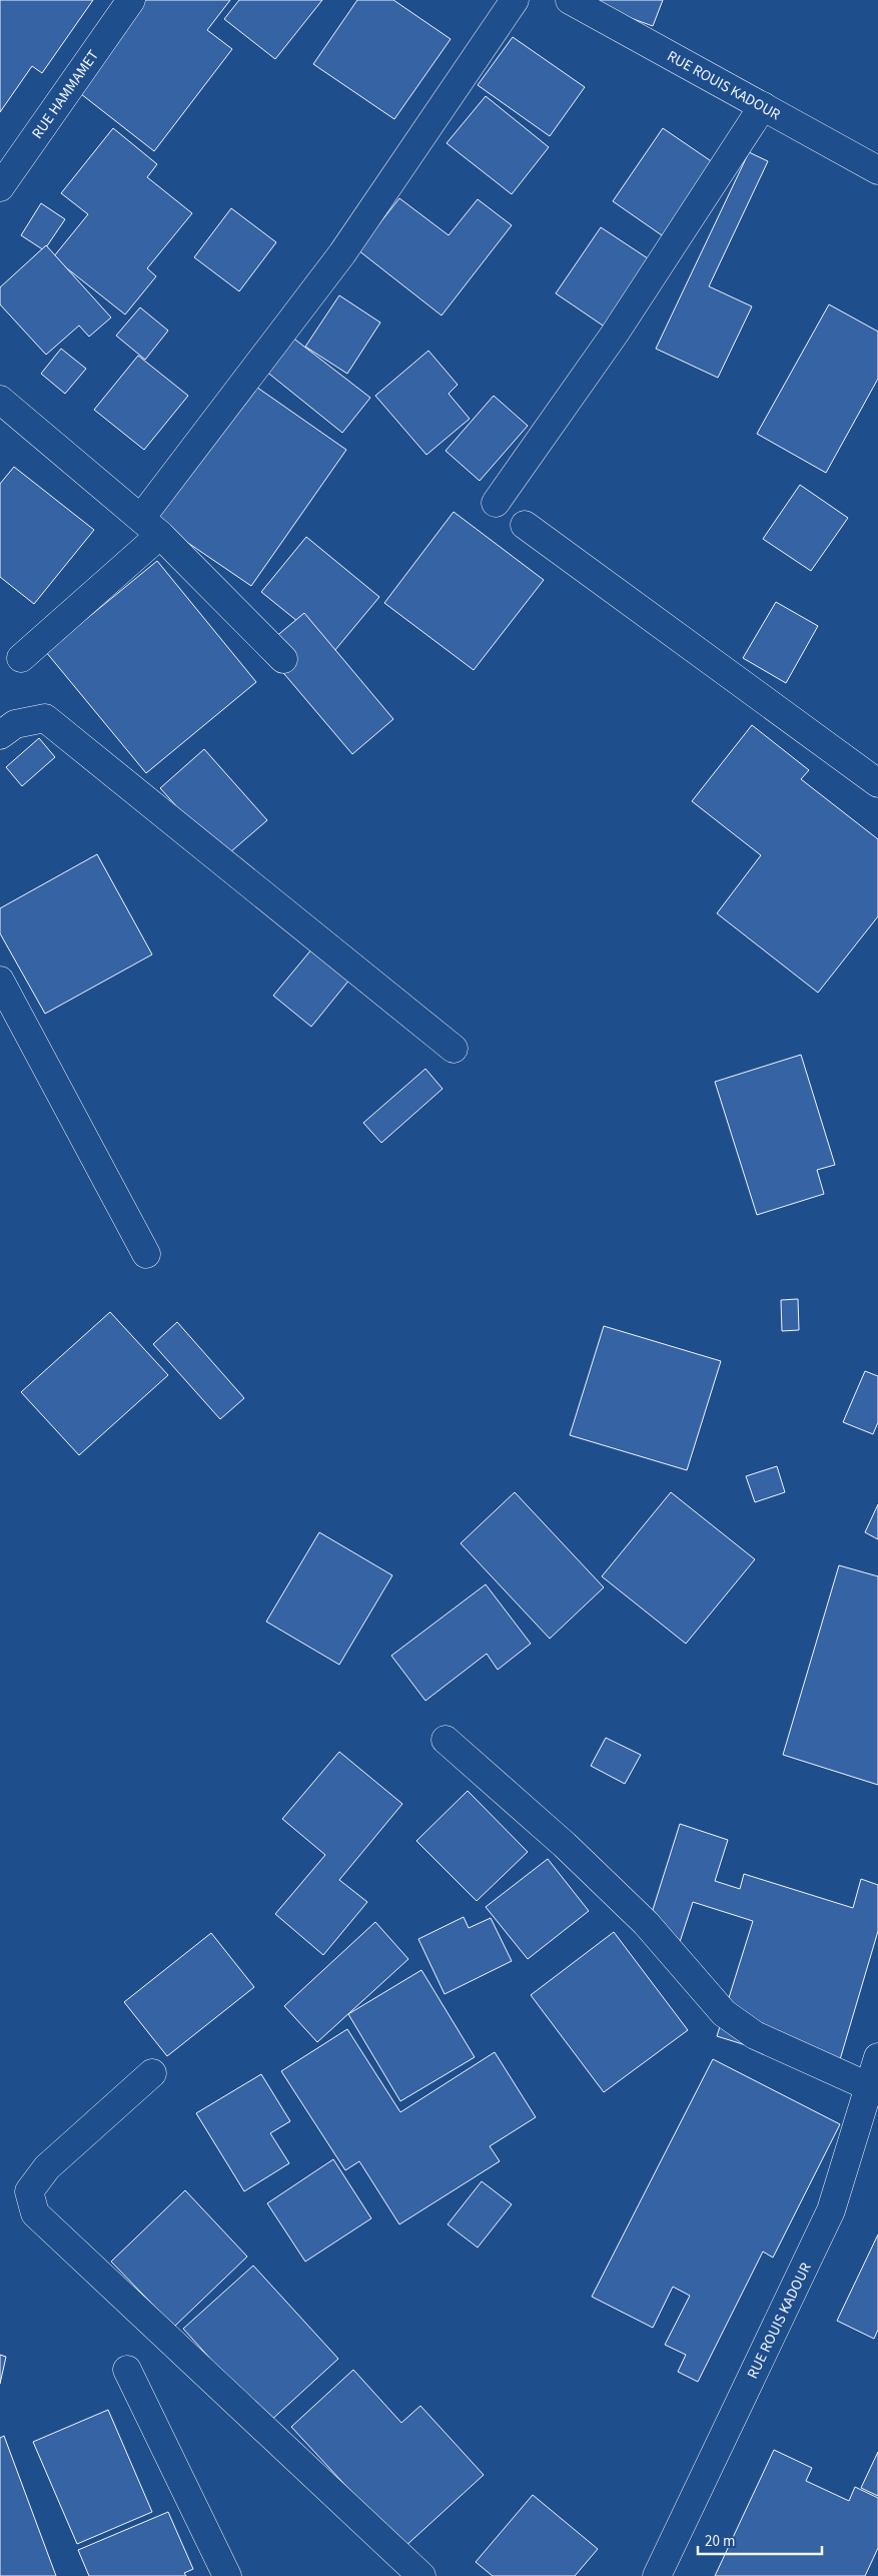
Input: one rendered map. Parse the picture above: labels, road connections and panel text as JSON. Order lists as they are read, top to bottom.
{
  "streets": {
    "street": ["RUE ROUIS KADOUR", "RUE HAMMAMET"]
  },
  "scale_bar": "20 m"
}
